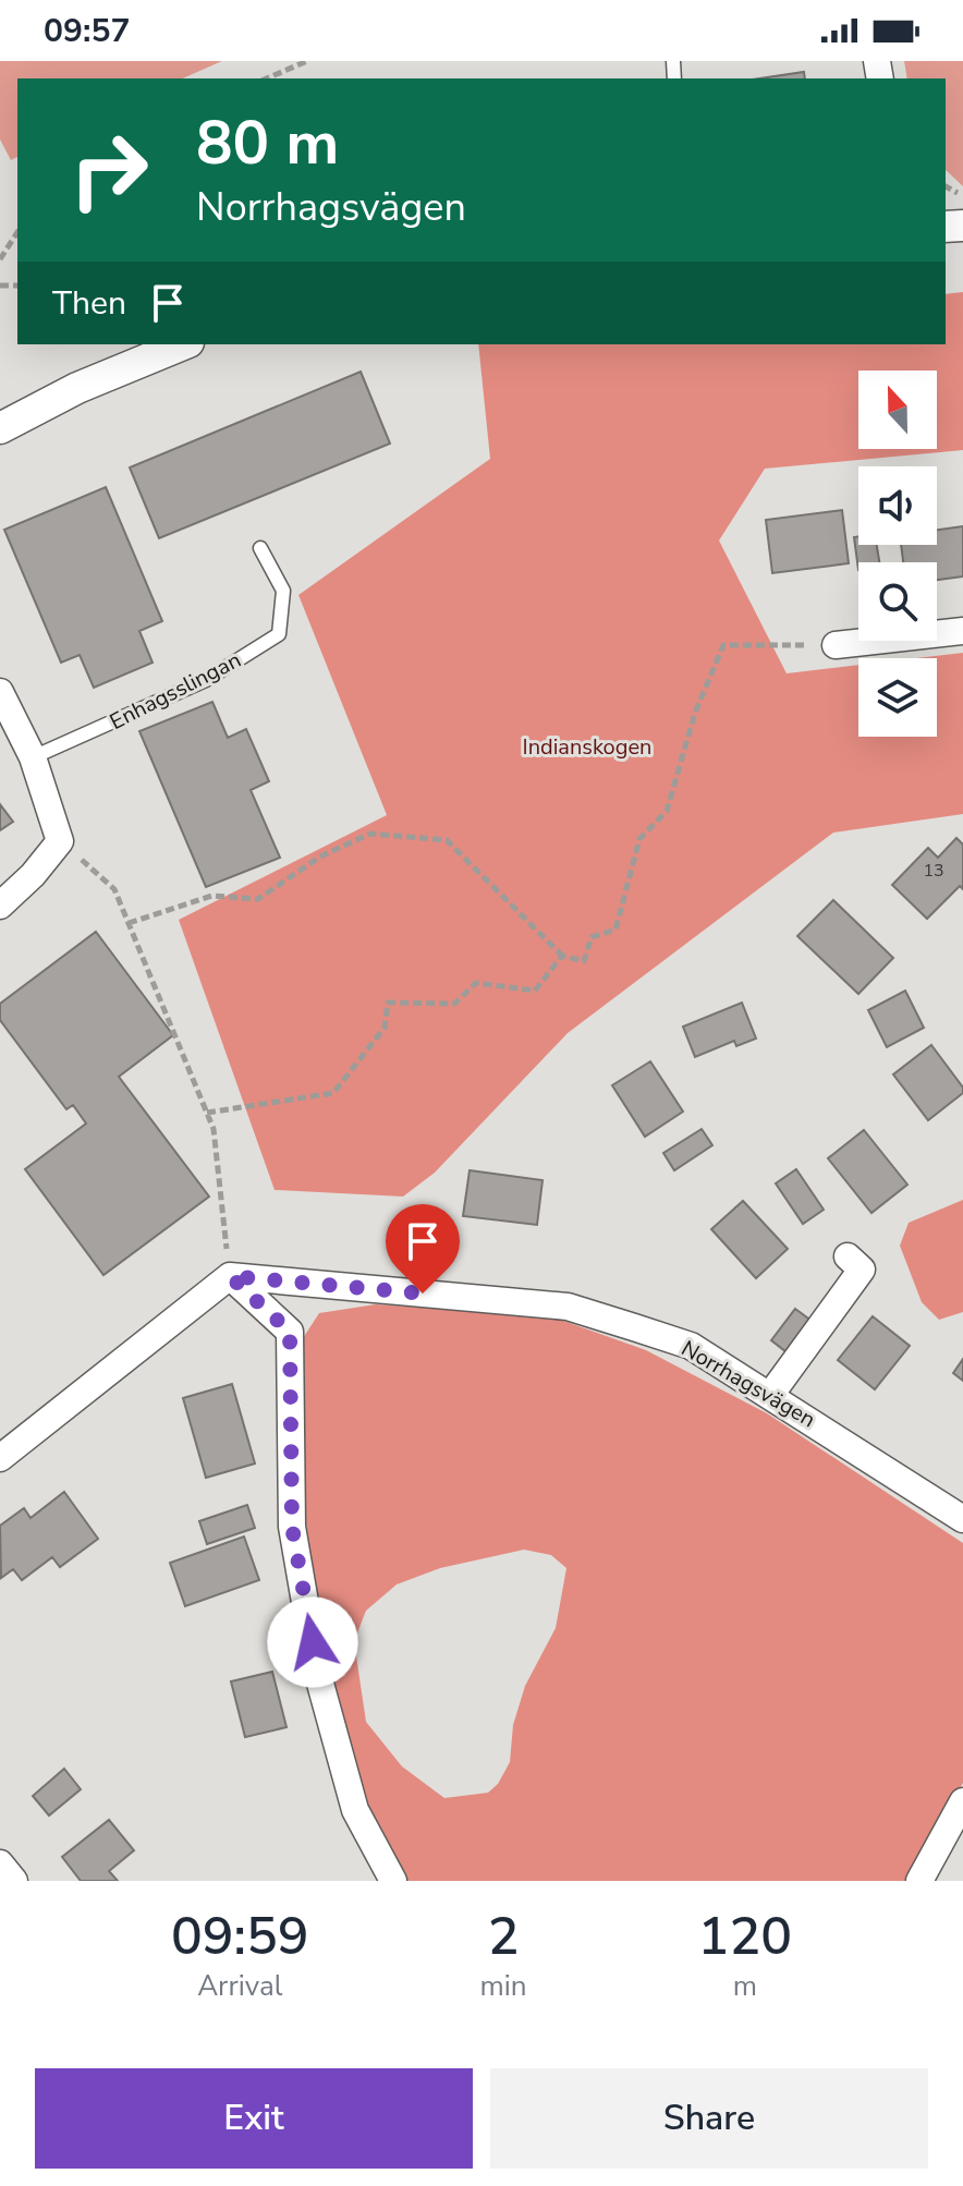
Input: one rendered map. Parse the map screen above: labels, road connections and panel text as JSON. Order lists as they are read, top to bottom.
{
  "streets": {
    "street": ["Norrhagsvägen"],
    "lane": ["Enhagsslingan"]
  },
  "parks": ["Indianskogen"],
  "house_numbers": ["13"],
  "north": "top",
  "page": {
    "status": "09:57",
    "turn": ["80 m", "Norrhagsvägen"],
    "then": "Then",
    "eta": [
      "09:59",
      "Arrival",
      "2",
      "min",
      "120",
      "m"
    ],
    "buttons": ["Exit", "Share"]
  }
}
